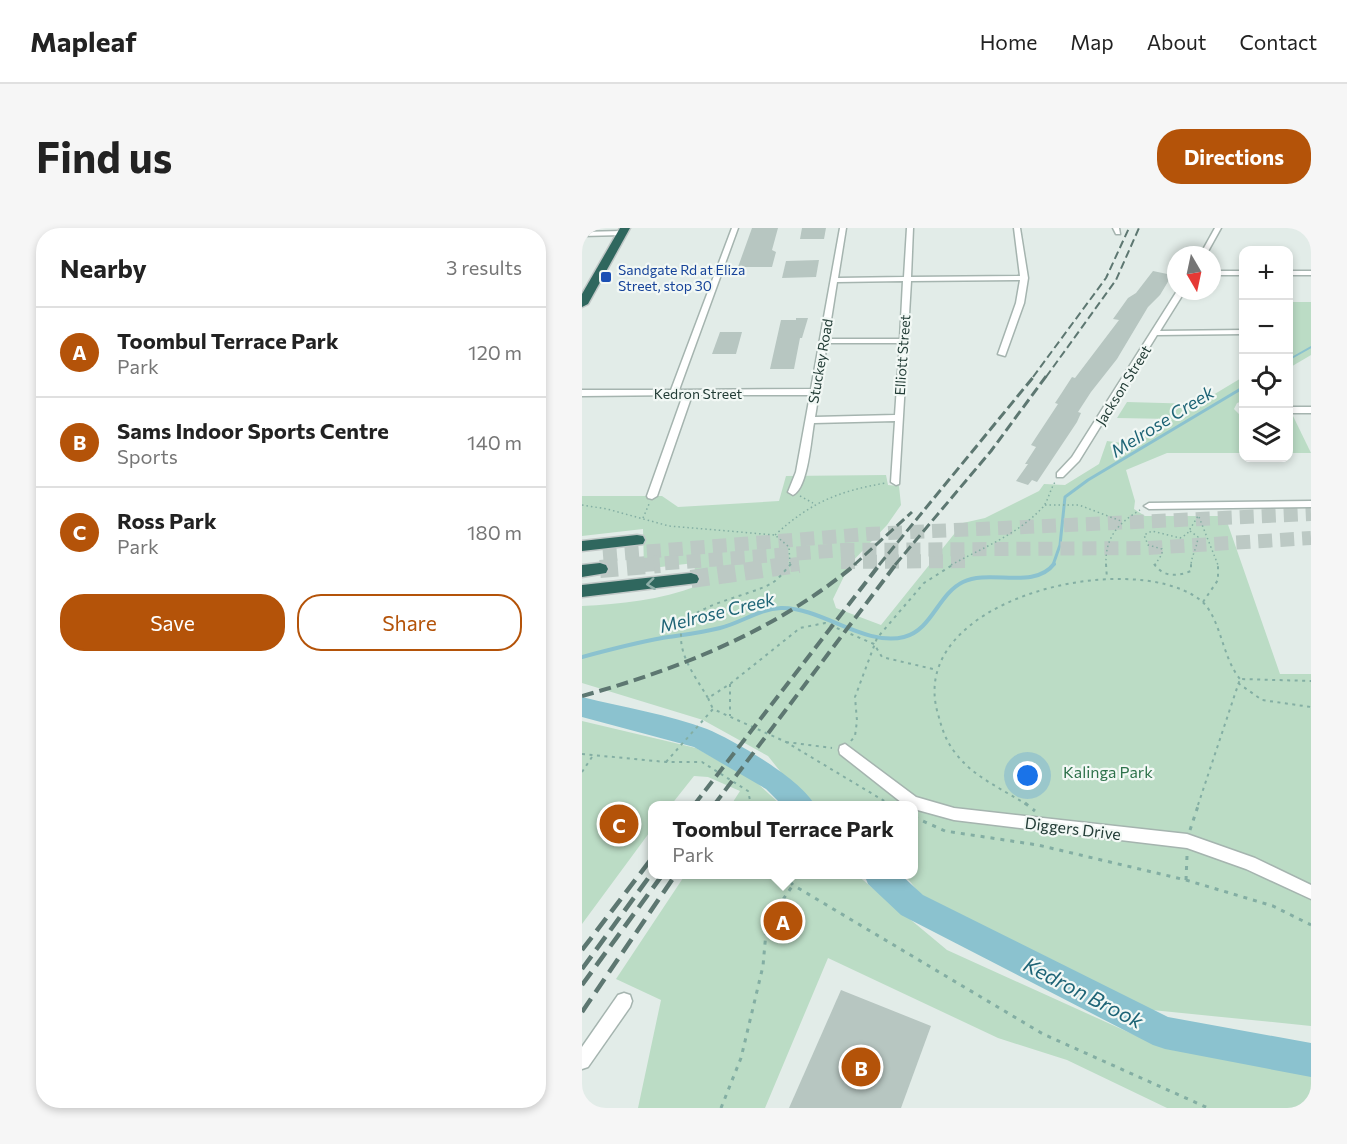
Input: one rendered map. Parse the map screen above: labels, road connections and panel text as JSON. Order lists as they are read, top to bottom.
{
  "streets": {
    "street": [
      "Elliott Street",
      "Stuckey Road",
      "Jackson Street",
      "Kedron Street",
      "Diggers Drive"
    ]
  },
  "crossings": [
    ["Stuckey Road", "Kedron Street"]
  ],
  "water": ["Melrose Creek", "Kedron Brook"],
  "parks": ["Kalinga Park"],
  "places": {
    "transit": ["Sandgate Rd at Eliza Street, stop 30"]
  },
  "north": "bottom",
  "page": {
    "header": "Mapleaf",
    "nav": [
      "Home",
      "Map",
      "About",
      "Contact"
    ],
    "buttons": [
      "Directions",
      ["Save", "Share"]
    ],
    "title": "Find us",
    "heading": ["Nearby", "3 results"],
    "map_buttons": ["+", "−"],
    "list": [
      {
        "mark": "A",
        "name": "Toombul Terrace Park",
        "note": "Park",
        "value": "120 m"
      },
      {
        "mark": "B",
        "name": "Sams Indoor Sports Centre",
        "note": "Sports",
        "value": "140 m"
      },
      {
        "mark": "C",
        "name": "Ross Park",
        "note": "Park",
        "value": "180 m"
      }
    ],
    "popup": ["Toombul Terrace Park", "Park"],
    "pins": ["C", "A", "B"]
  }
}
